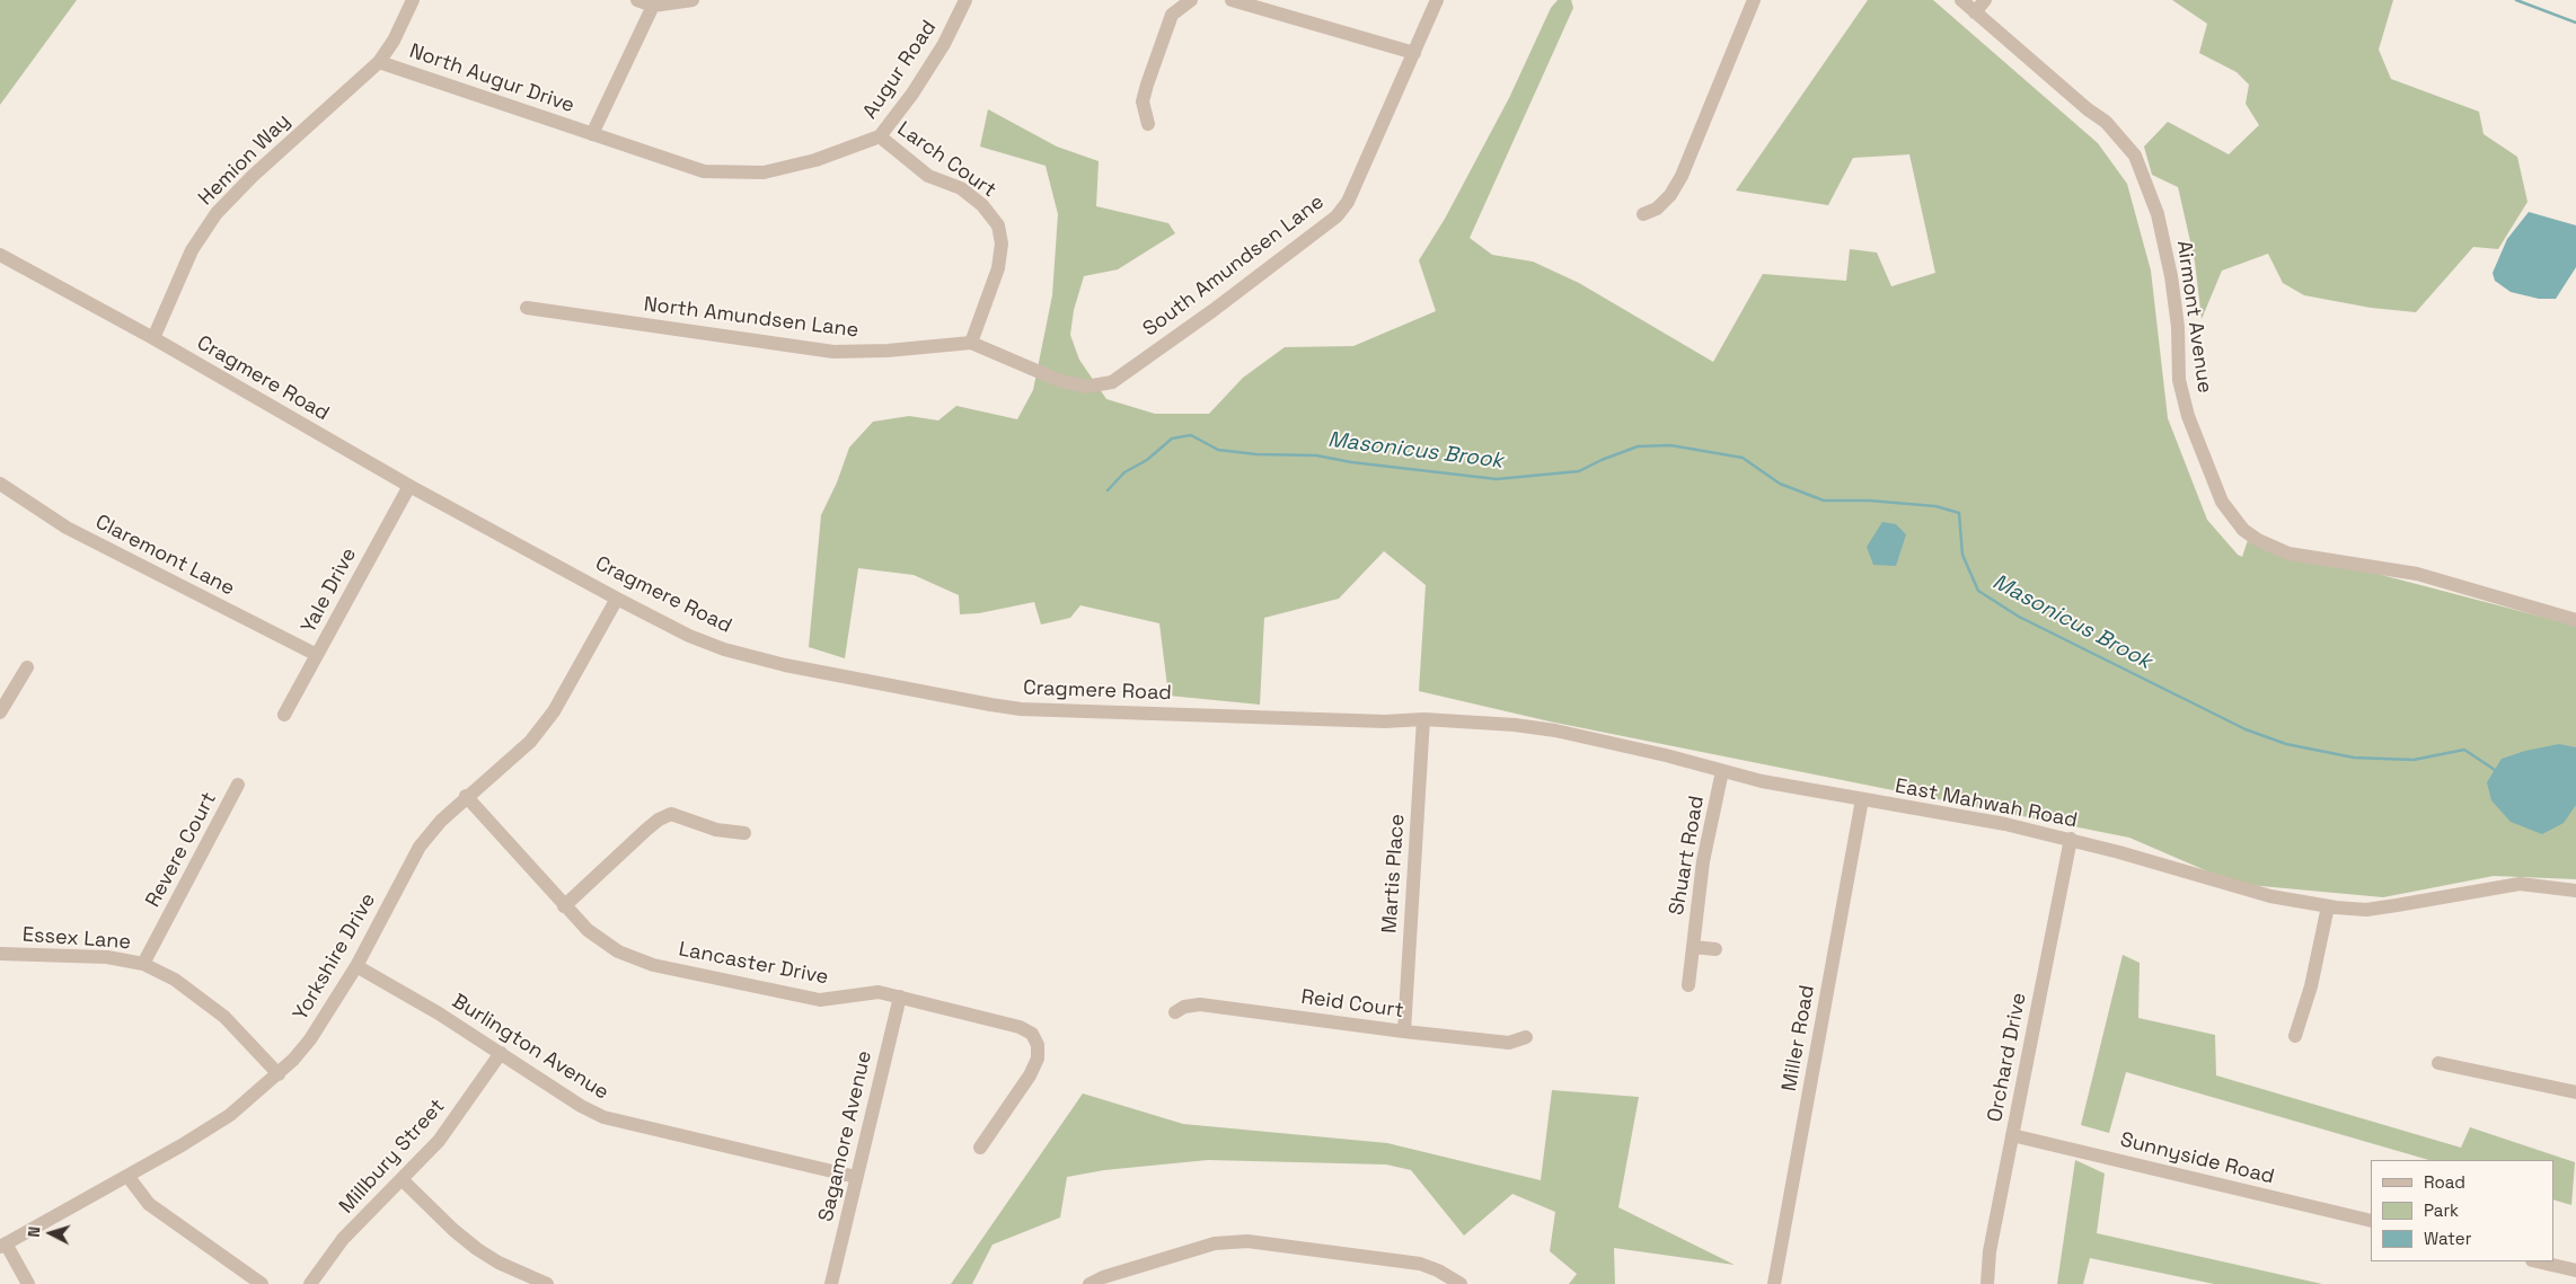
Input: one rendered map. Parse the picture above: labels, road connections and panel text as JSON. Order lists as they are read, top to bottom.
{
  "streets": {
    "street": [
      "Augur Road",
      "North Augur Drive",
      "Hemion Way",
      "Larch Court",
      "South Amundsen Lane",
      "Airmont Avenue",
      "North Amundsen Lane",
      "Cragmere Road",
      "Claremont Lane",
      "Yale Drive",
      "East Mahwah Road",
      "Revere Court",
      "Shuart Road",
      "Martis Place",
      "Essex Lane",
      "Yorkshire Drive",
      "Lancaster Drive",
      "Reid Court",
      "Miller Road",
      "Burlington Avenue",
      "Orchard Drive",
      "Sagamore Avenue",
      "Millbury Street",
      "Sunnyside Road"
    ]
  },
  "crossings": [
    ["Augur Road", "North Augur Drive"],
    ["Augur Road", "Larch Court"],
    ["North Augur Drive", "Hemion Way"],
    ["Hemion Way", "Cragmere Road"],
    ["Larch Court", "South Amundsen Lane"],
    ["Larch Court", "North Amundsen Lane"],
    ["South Amundsen Lane", "North Amundsen Lane"],
    ["Cragmere Road", "Yale Drive"],
    ["Cragmere Road", "East Mahwah Road"],
    ["Cragmere Road", "Yorkshire Drive"],
    ["Claremont Lane", "Yale Drive"],
    ["East Mahwah Road", "Shuart Road"],
    ["East Mahwah Road", "Martis Place"],
    ["East Mahwah Road", "Miller Road"],
    ["East Mahwah Road", "Orchard Drive"],
    ["Revere Court", "Essex Lane"],
    ["Martis Place", "Reid Court"],
    ["Essex Lane", "Yorkshire Drive"],
    ["Yorkshire Drive", "Lancaster Drive"],
    ["Yorkshire Drive", "Burlington Avenue"],
    ["Lancaster Drive", "Sagamore Avenue"],
    ["Burlington Avenue", "Sagamore Avenue"],
    ["Burlington Avenue", "Millbury Street"],
    ["Orchard Drive", "Sunnyside Road"]
  ],
  "water": ["Masonicus Brook"],
  "legend": ["Road", "Park", "Water"],
  "north": "left"
}
